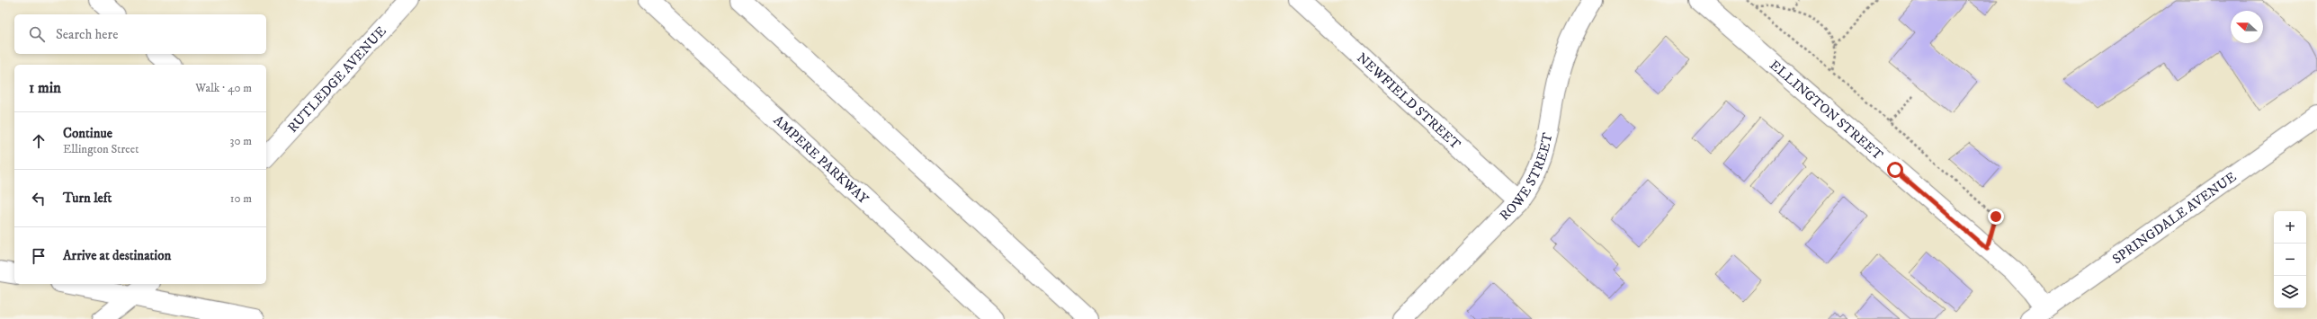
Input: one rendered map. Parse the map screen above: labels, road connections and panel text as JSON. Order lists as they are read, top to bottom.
{
  "streets": {
    "street": [
      "RUTLEDGE AVENUE",
      "NEWFIELD STREET",
      "ELLINGTON STREET",
      "AMPERE PARKWAY",
      "ROWE STREET",
      "SPRINGDALE AVENUE"
    ]
  },
  "crossings": [
    ["NEWFIELD STREET", "ROWE STREET"],
    ["ELLINGTON STREET", "SPRINGDALE AVENUE"]
  ],
  "north": "left",
  "page": {
    "search": "Search here",
    "heading": ["1 min", "Walk · 40 m"],
    "list": [
      ["Continue", "Ellington Street", "30 m"],
      ["Turn left", "10 m"],
      "Arrive at destination"
    ],
    "map_buttons": ["+", "−"]
  }
}
